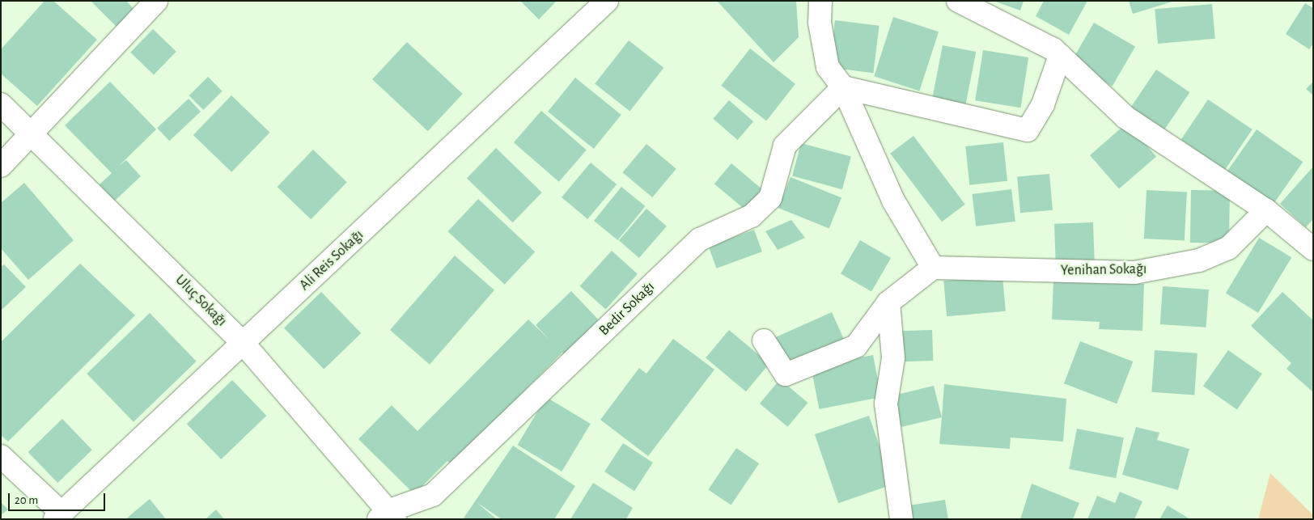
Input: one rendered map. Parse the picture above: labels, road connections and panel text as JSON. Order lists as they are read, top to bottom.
{
  "streets": {
    "street": [
      "Ali Reis Sokağı",
      "Yenihan Sokağı",
      "Uluç Sokağı",
      "Bedir Sokağı"
    ]
  },
  "crossings": [
    ["Ali Reis Sokağı", "Uluç Sokağı"],
    ["Uluç Sokağı", "Bedir Sokağı"]
  ],
  "scale_bar": "20 m"
}
